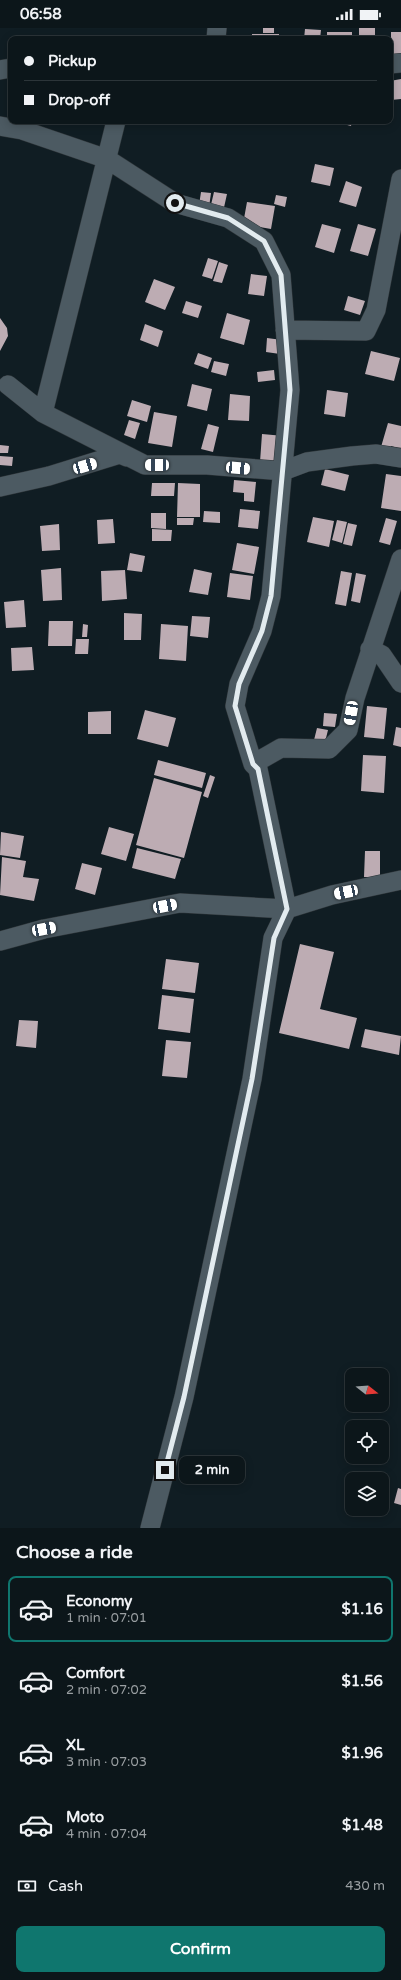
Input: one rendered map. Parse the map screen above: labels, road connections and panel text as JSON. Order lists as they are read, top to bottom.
{
  "north": "right",
  "page": {
    "status": "06:58",
    "banner": ["Pickup", "Drop-off"],
    "bubble": "2 min",
    "heading": "Choose a ride",
    "list": [
      {
        "name": "Economy",
        "note": "1 min · 07:01",
        "value": "$1.16"
      },
      {
        "name": "Comfort",
        "note": "2 min · 07:02",
        "value": "$1.56"
      },
      {
        "name": "XL",
        "note": "3 min · 07:03",
        "value": "$1.96"
      },
      {
        "name": "Moto",
        "note": "4 min · 07:04",
        "value": "$1.48"
      }
    ],
    "pay": ["Cash", "430 m"],
    "buttons": "Confirm"
  }
}
